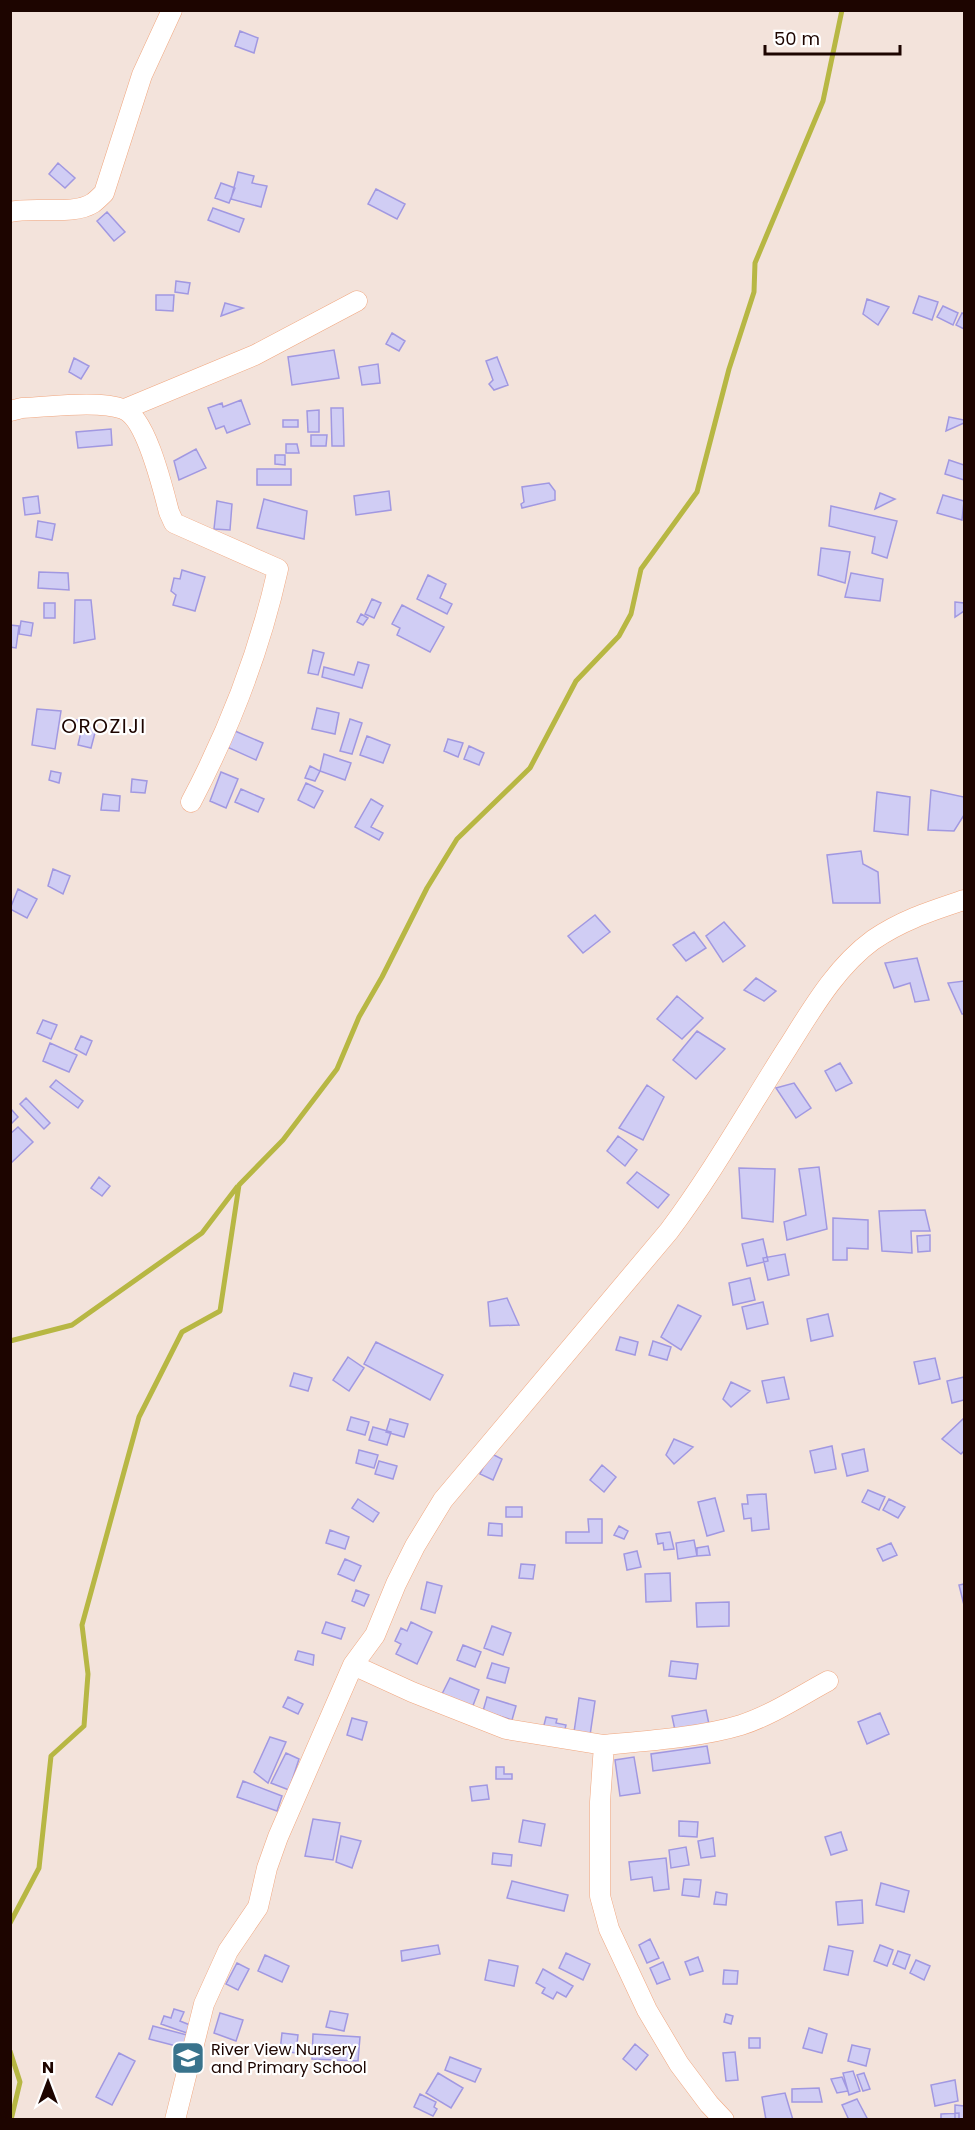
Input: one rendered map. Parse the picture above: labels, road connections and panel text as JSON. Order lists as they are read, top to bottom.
{
  "districts": ["OROZIJI"],
  "places": {
    "school or university": ["River View Nursery and Primary School"]
  },
  "scale_bar": "50 m",
  "north": "top"
}
